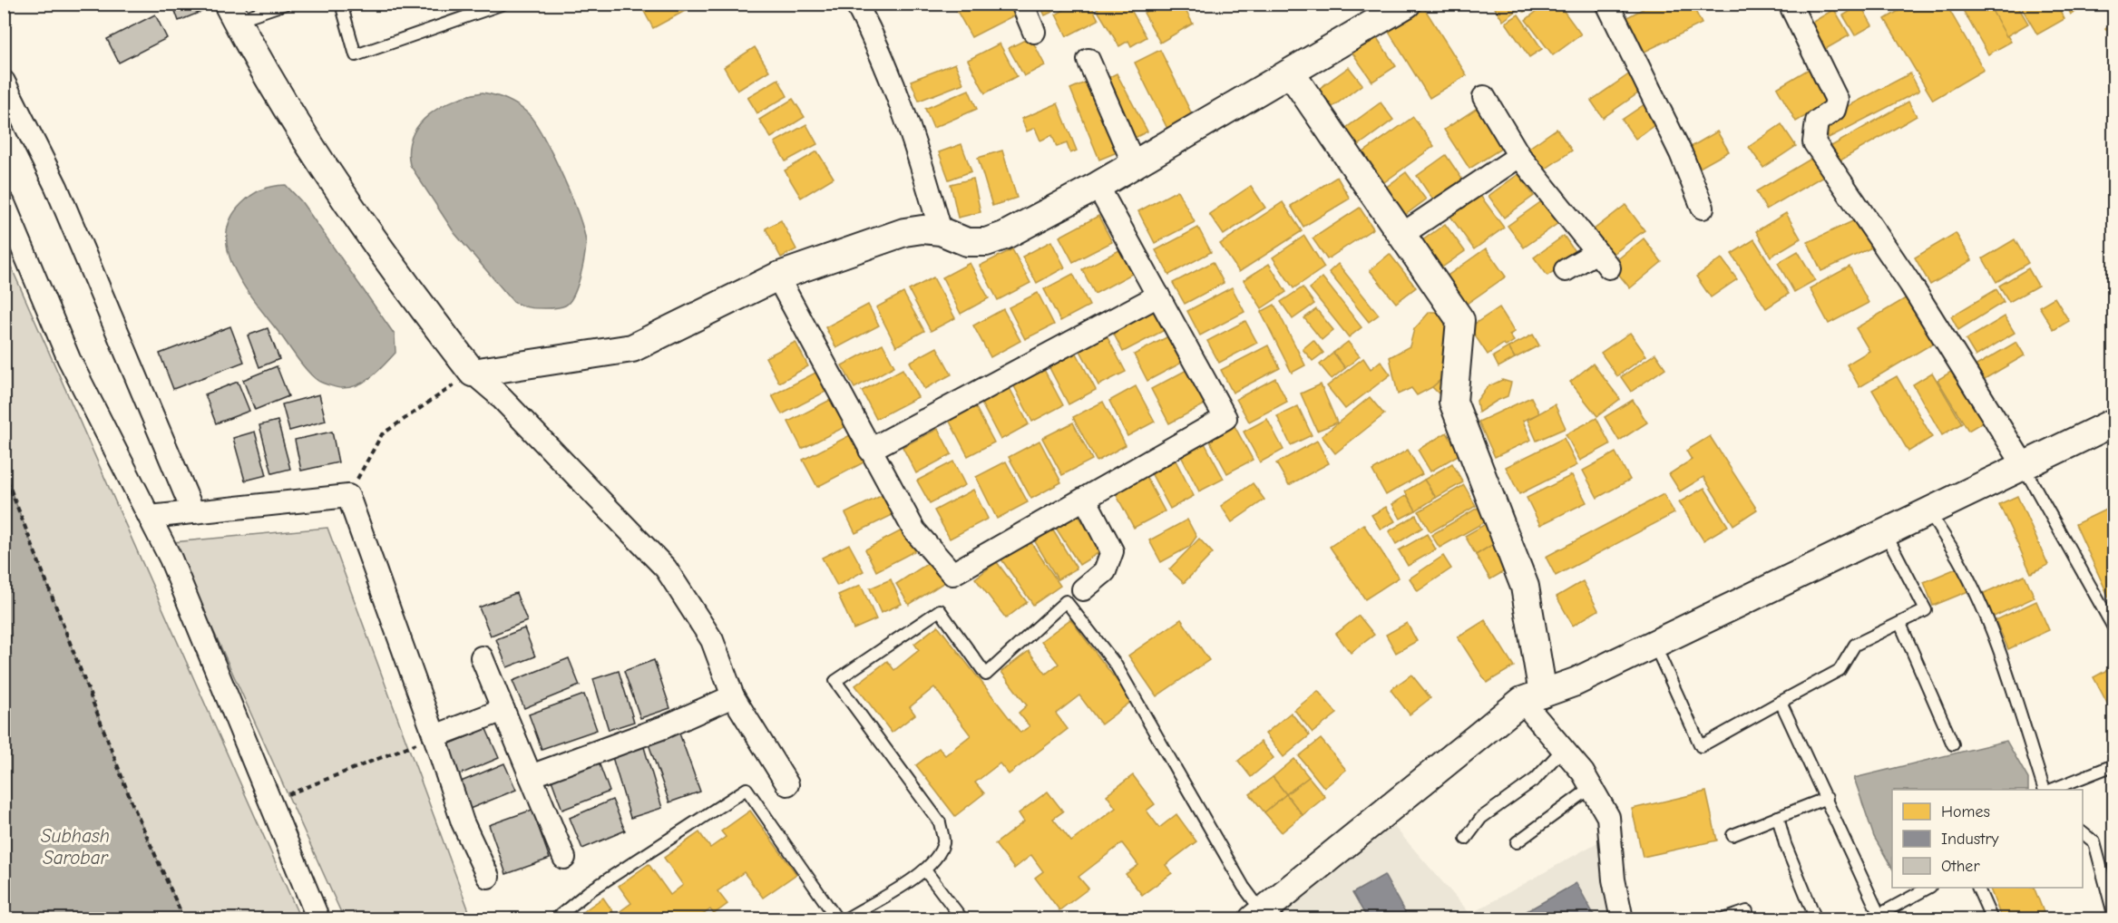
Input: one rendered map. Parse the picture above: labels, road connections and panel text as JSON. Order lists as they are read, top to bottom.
{
  "water": ["Subhash Sarobar"],
  "legend": ["Homes", "Industry", "Other"]
}
